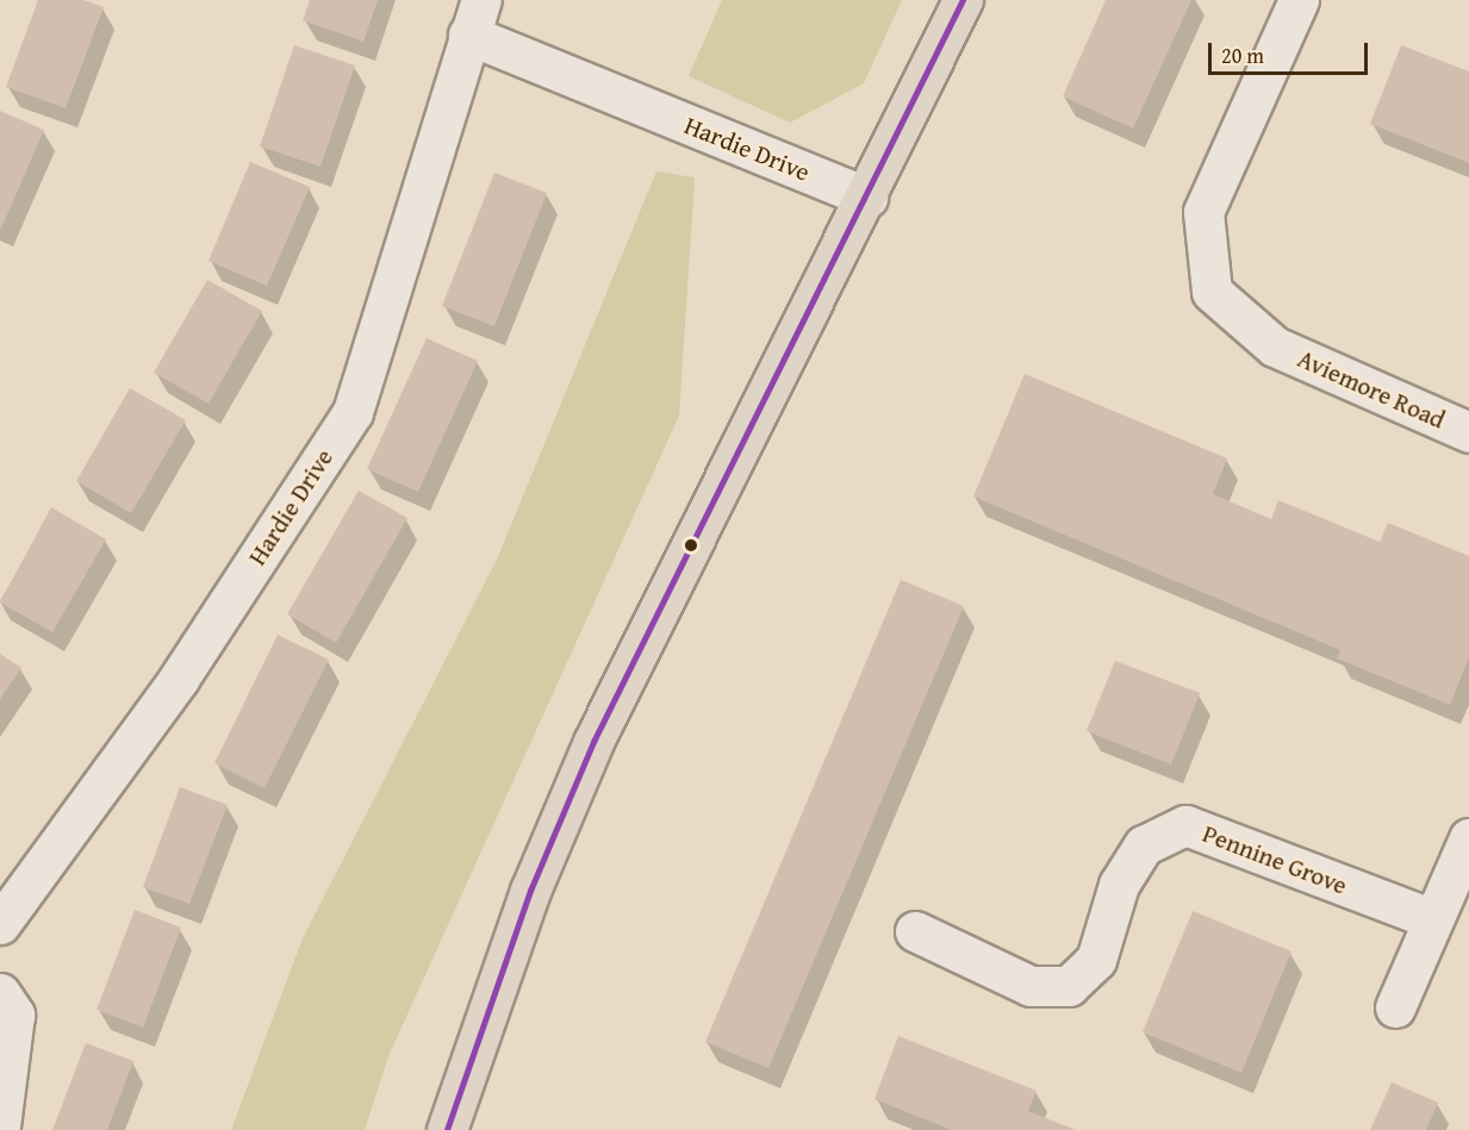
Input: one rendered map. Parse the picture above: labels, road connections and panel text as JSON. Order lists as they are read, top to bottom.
{
  "streets": {
    "street": ["Hardie Drive", "Aviemore Road", "Pennine Grove"]
  },
  "scale_bar": "20 m"
}
